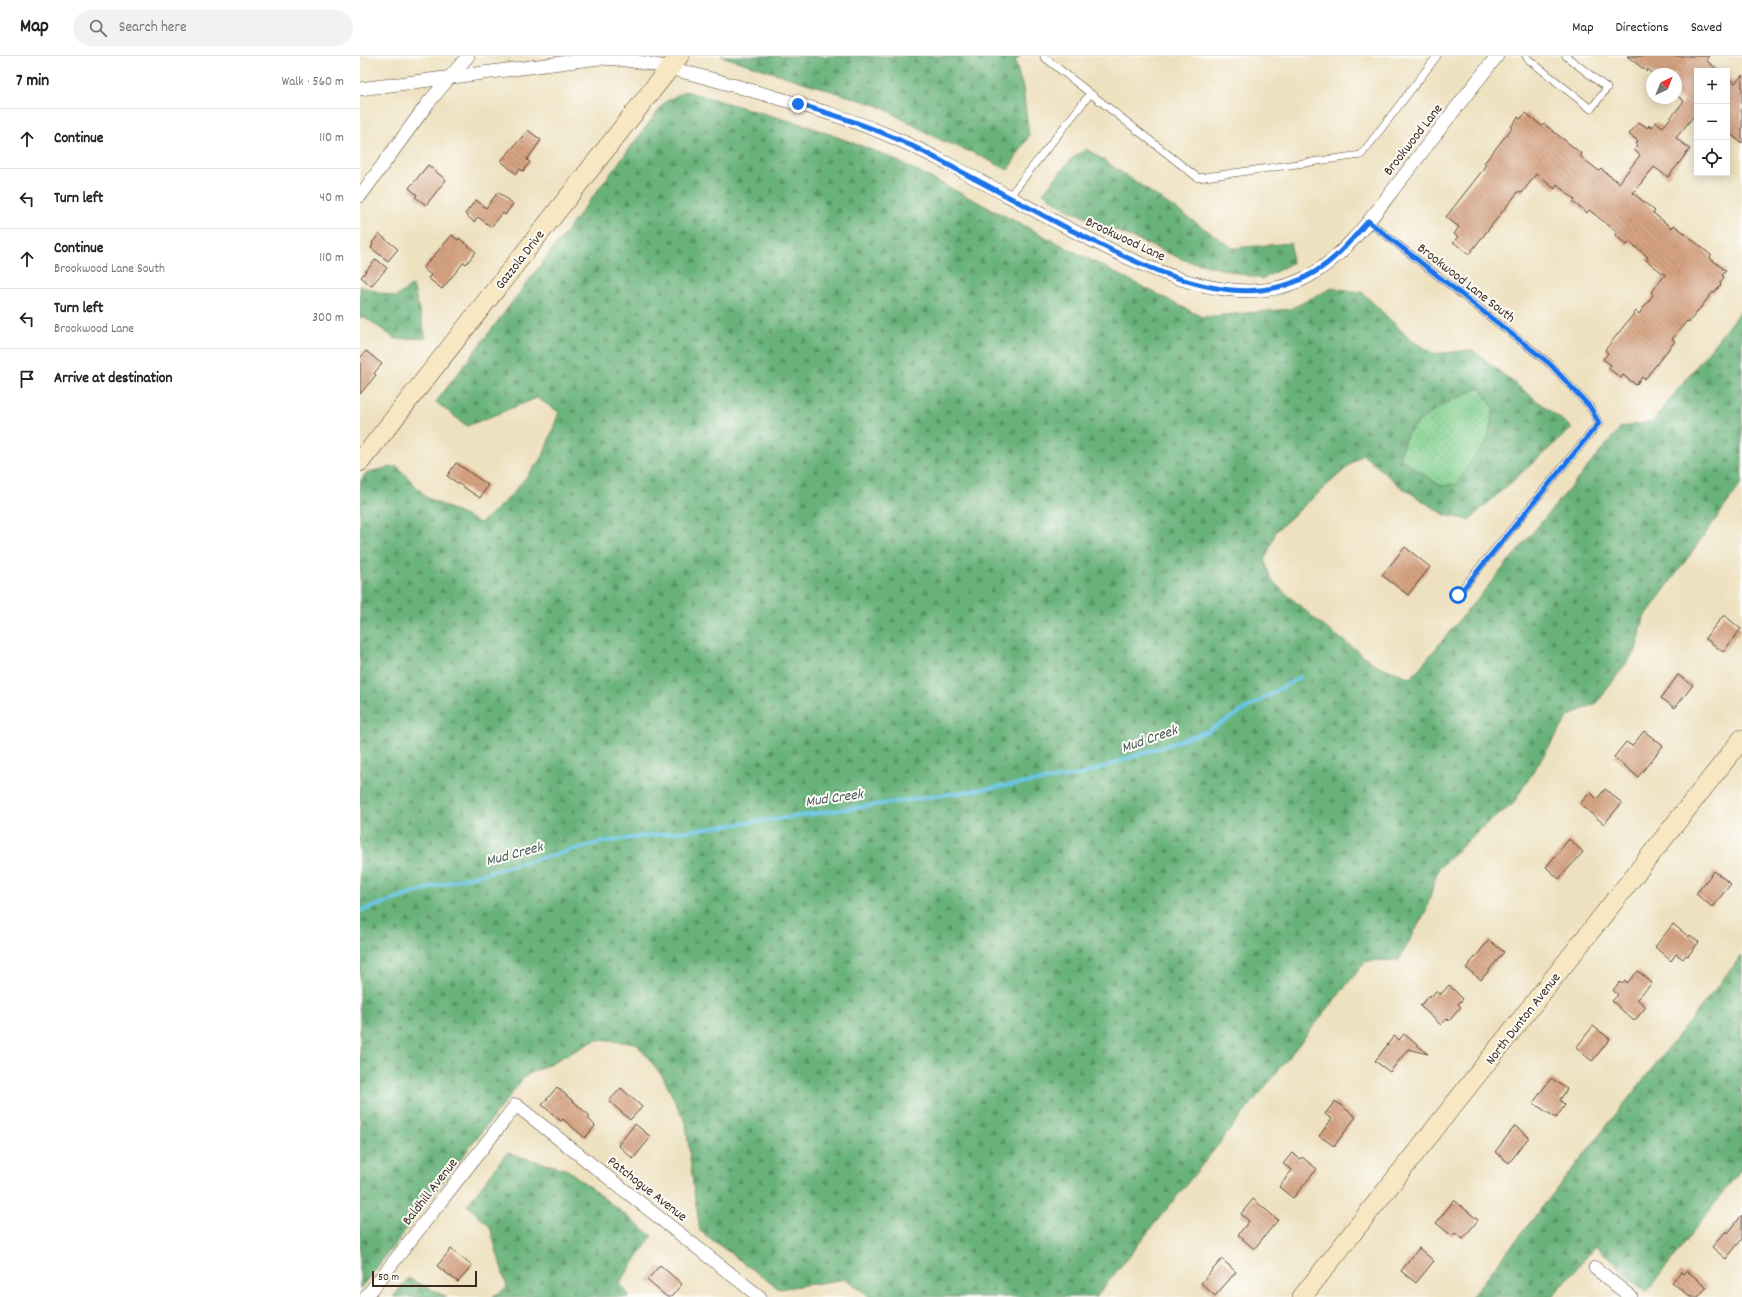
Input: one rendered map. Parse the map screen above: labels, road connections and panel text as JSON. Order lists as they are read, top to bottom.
{
  "streets": {
    "street": [
      "Brookwood Lane",
      "Gazzola Drive",
      "North Dunton Avenue",
      "Patchogue Avenue",
      "Baldhill Avenue"
    ],
    "lane": ["Brookwood Lane South"]
  },
  "crossings": [
    ["Brookwood Lane", "Gazzola Drive"],
    ["Brookwood Lane", "Brookwood Lane South"],
    ["Patchogue Avenue", "Baldhill Avenue"]
  ],
  "water": ["Mud Creek"],
  "scale_bar": "50 m",
  "north": "top right",
  "page": {
    "header": "Map",
    "search": "Search here",
    "nav": ["Map", "Directions", "Saved"],
    "heading": ["7 min", "Walk · 560 m"],
    "map_buttons": ["+", "−"],
    "list": [
      ["Continue", "110 m"],
      ["Turn left", "40 m"],
      ["Continue", "Brookwood Lane South", "110 m"],
      ["Turn left", "Brookwood Lane", "300 m"],
      "Arrive at destination"
    ],
    "scale": "50 m"
  }
}
